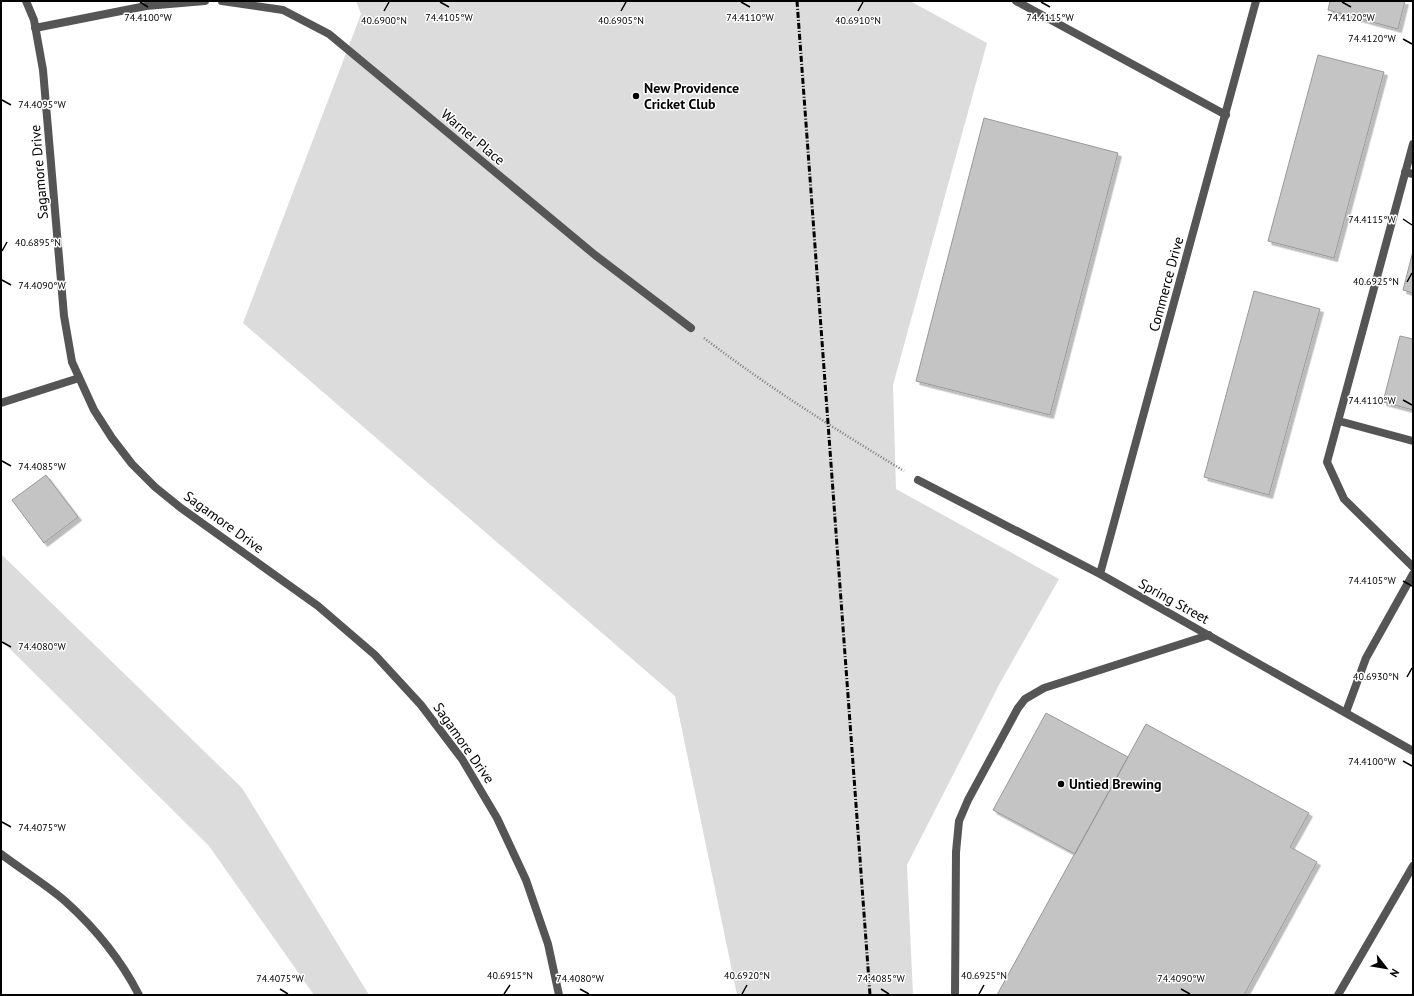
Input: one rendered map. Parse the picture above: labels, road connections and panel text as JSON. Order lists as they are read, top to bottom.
{
  "streets": {
    "street": [
      "Warner Place",
      "Sagamore Drive",
      "Commerce Drive",
      "Spring Street"
    ]
  },
  "crossings": [
    ["Commerce Drive", "Spring Street"]
  ],
  "places": ["New Providence Cricket Club", "Untied Brewing"],
  "north": "bottom right",
  "coordinates": [
    "74.4100°W",
    "74.4105°W",
    "74.4110°W",
    "74.4115°W",
    "74.4120°W",
    "40.6905°N",
    "40.6910°N",
    "40.6900°N",
    "74.4095°W",
    "40.6895°N",
    "40.6925°N",
    "74.4090°W",
    "74.4085°W",
    "74.4080°W",
    "40.6930°N",
    "74.4075°W",
    "40.6915°N",
    "40.6920°N"
  ]
}
